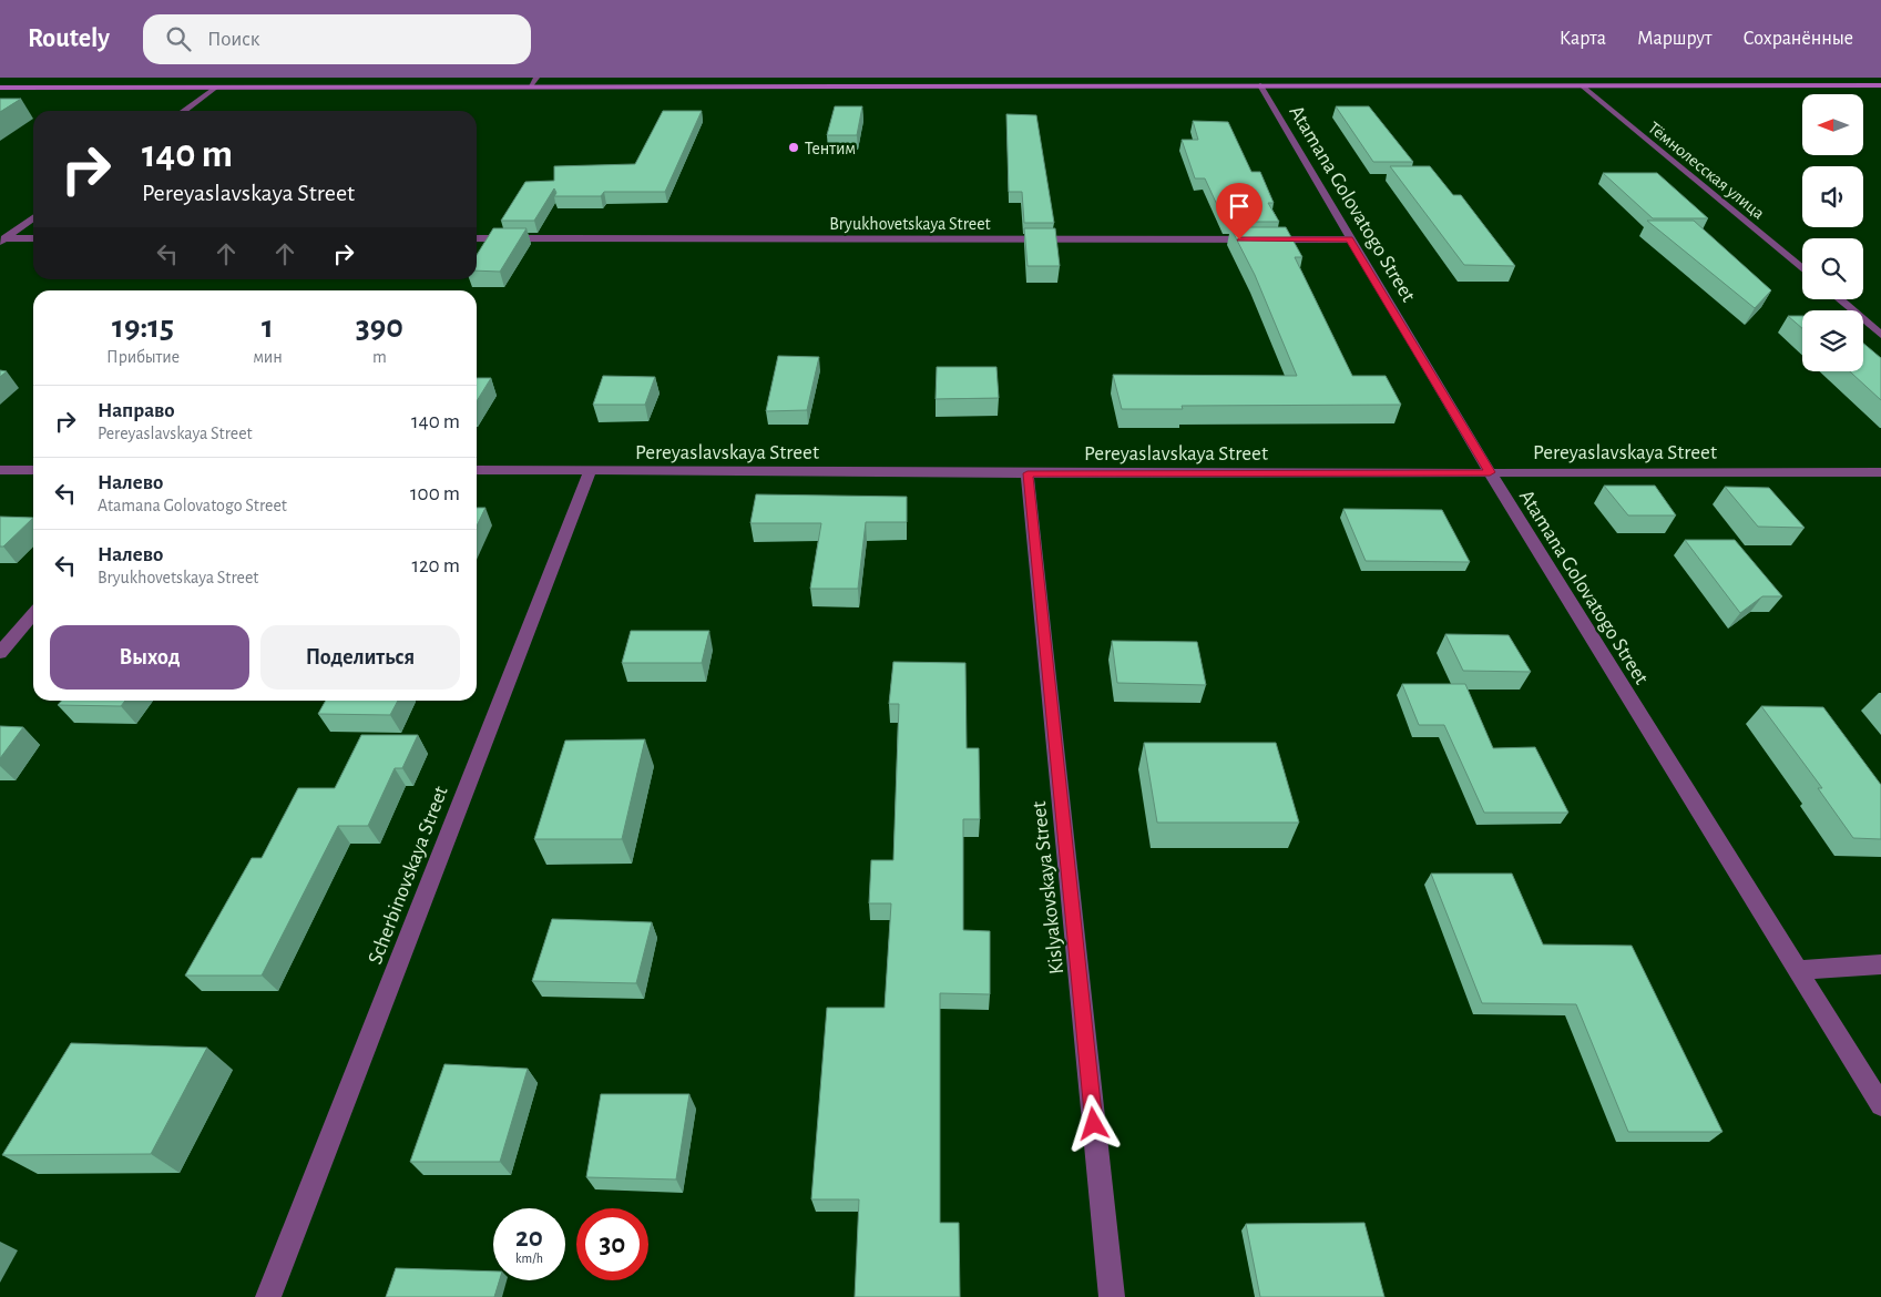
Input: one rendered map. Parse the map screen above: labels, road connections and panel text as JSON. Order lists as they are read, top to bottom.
{
  "streets": {
    "street": [
      "Тёмнолесская улица",
      "Atamana Golovatogo Street",
      "Bryukhovetskaya Street",
      "Pereyaslavskaya Street",
      "Scherbinovskaya Street",
      "Kislyakovskaya Street"
    ]
  },
  "crossings": [
    ["Atamana Golovatogo Street", "Bryukhovetskaya Street"],
    ["Atamana Golovatogo Street", "Pereyaslavskaya Street"],
    ["Pereyaslavskaya Street", "Scherbinovskaya Street"],
    ["Pereyaslavskaya Street", "Kislyakovskaya Street"]
  ],
  "places": ["Тентим"],
  "north": "left",
  "page": {
    "header": "Routely",
    "search": "Поиск",
    "nav": ["Карта", "Маршрут", "Сохранённые"],
    "turn": ["140 m", "Pereyaslavskaya Street"],
    "eta": [
      "19:15",
      "Прибытие",
      "1",
      "мин",
      "390",
      "m"
    ],
    "list": [
      {
        "name": "Направо",
        "note": "Pereyaslavskaya Street",
        "value": "140 m"
      },
      {
        "name": "Налево",
        "note": "Atamana Golovatogo Street",
        "value": "100 m"
      },
      {
        "name": "Налево",
        "note": "Bryukhovetskaya Street",
        "value": "120 m"
      }
    ],
    "buttons": ["Выход", "Поделиться"],
    "speed": "20 km/h",
    "limit": "30"
  }
}
